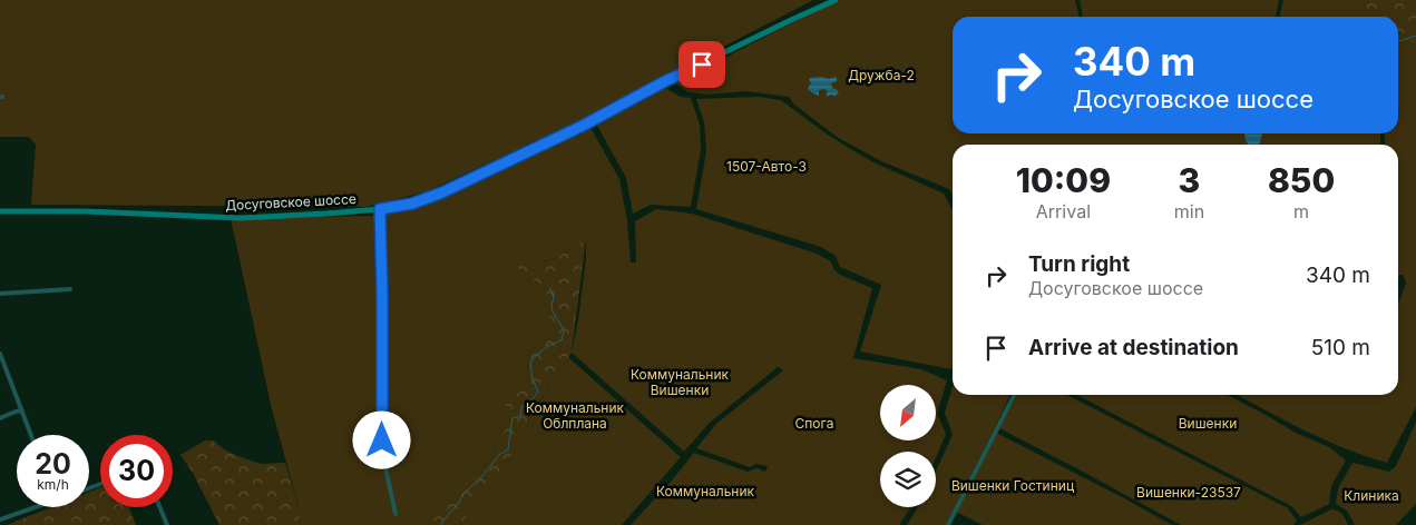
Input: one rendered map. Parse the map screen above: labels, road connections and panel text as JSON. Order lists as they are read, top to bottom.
{
  "streets": {
    "main road": ["Досуговское шоссе"]
  },
  "parks": [
    "Дружба-2",
    "1507-Авто-3",
    "Коммунальник Вишенки",
    "Коммунальник Облплана",
    "Спога",
    "Вишенки",
    "Вишенки Гостиниц",
    "Коммунальник",
    "Вишенки-23537",
    "Клиника"
  ],
  "north": "bottom left",
  "page": {
    "turn": ["340 m", "Досуговское шоссе"],
    "eta": [
      "10:09",
      "Arrival",
      "3",
      "min",
      "850",
      "m"
    ],
    "list": [
      {
        "name": "Turn right",
        "note": "Досуговское шоссе",
        "value": "340 m"
      },
      {
        "name": "Arrive at destination",
        "value": "510 m"
      }
    ],
    "speed": "20 km/h",
    "limit": "30"
  }
}
